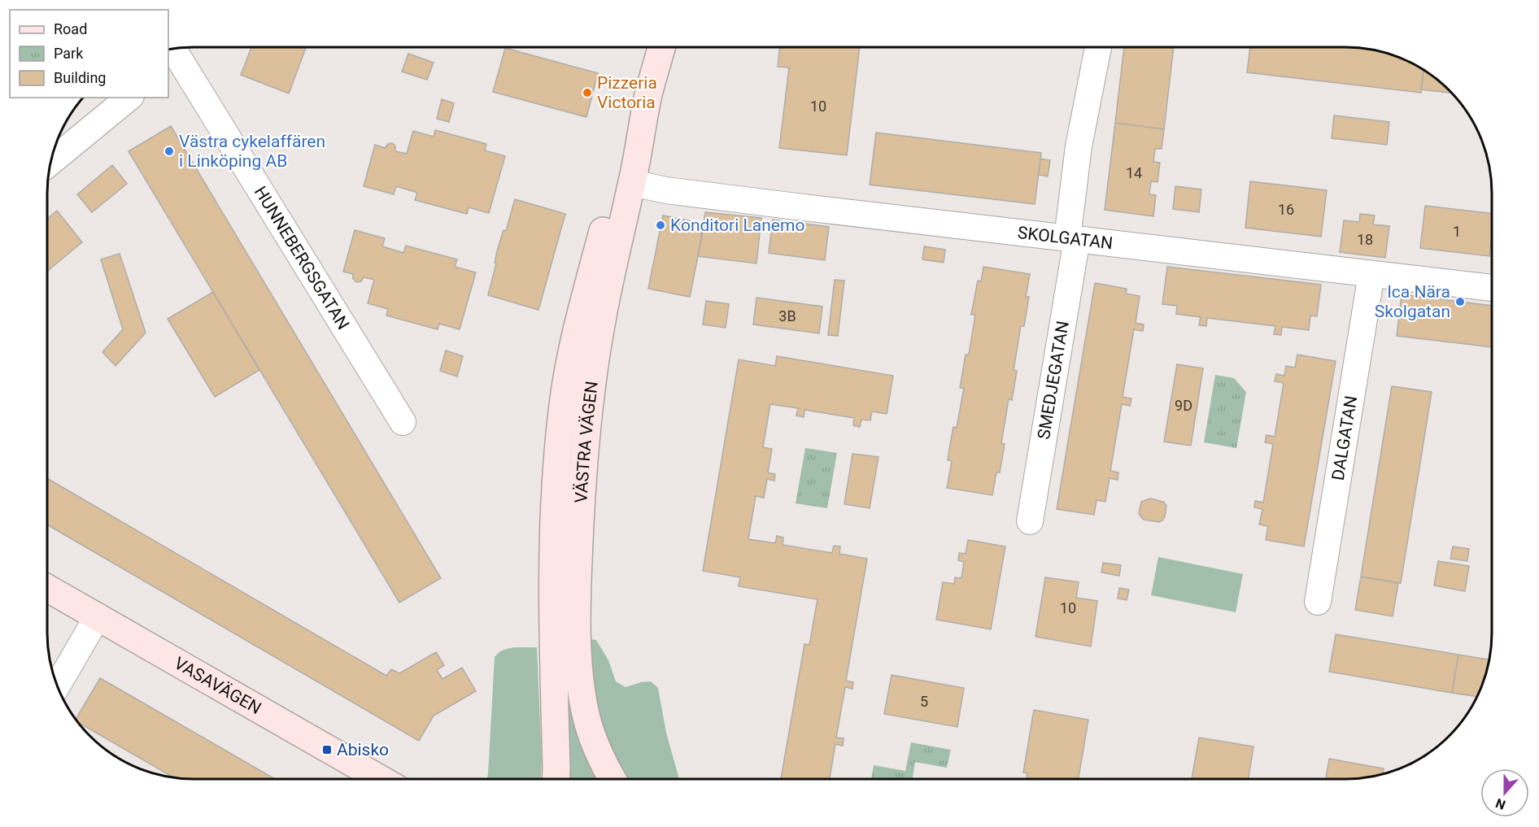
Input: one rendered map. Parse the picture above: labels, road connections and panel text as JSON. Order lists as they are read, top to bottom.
{
  "streets": {
    "main road": ["VÄSTRA VÄGEN", "VASAVÄGEN"],
    "street": [
      "SKOLGATAN",
      "HUNNEBERGSGATAN",
      "SMEDJEGATAN",
      "DALGATAN"
    ]
  },
  "crossings": [
    ["SKOLGATAN", "SMEDJEGATAN"],
    ["SKOLGATAN", "DALGATAN"],
    ["SKOLGATAN", "VÄSTRA VÄGEN"]
  ],
  "places": {
    "other": [
      "Pizzeria Victoria",
      "Västra cykelaffären i Linköping AB",
      "Konditori Lanemo",
      "Ica Nära Skolgatan"
    ],
    "transit": ["Abisko"]
  },
  "house_numbers": [
    "10",
    "14",
    "16",
    "1",
    "18",
    "3B",
    "9D",
    "10",
    "5"
  ],
  "legend": ["Road", "Park", "Building"],
  "north": "bottom"
}
